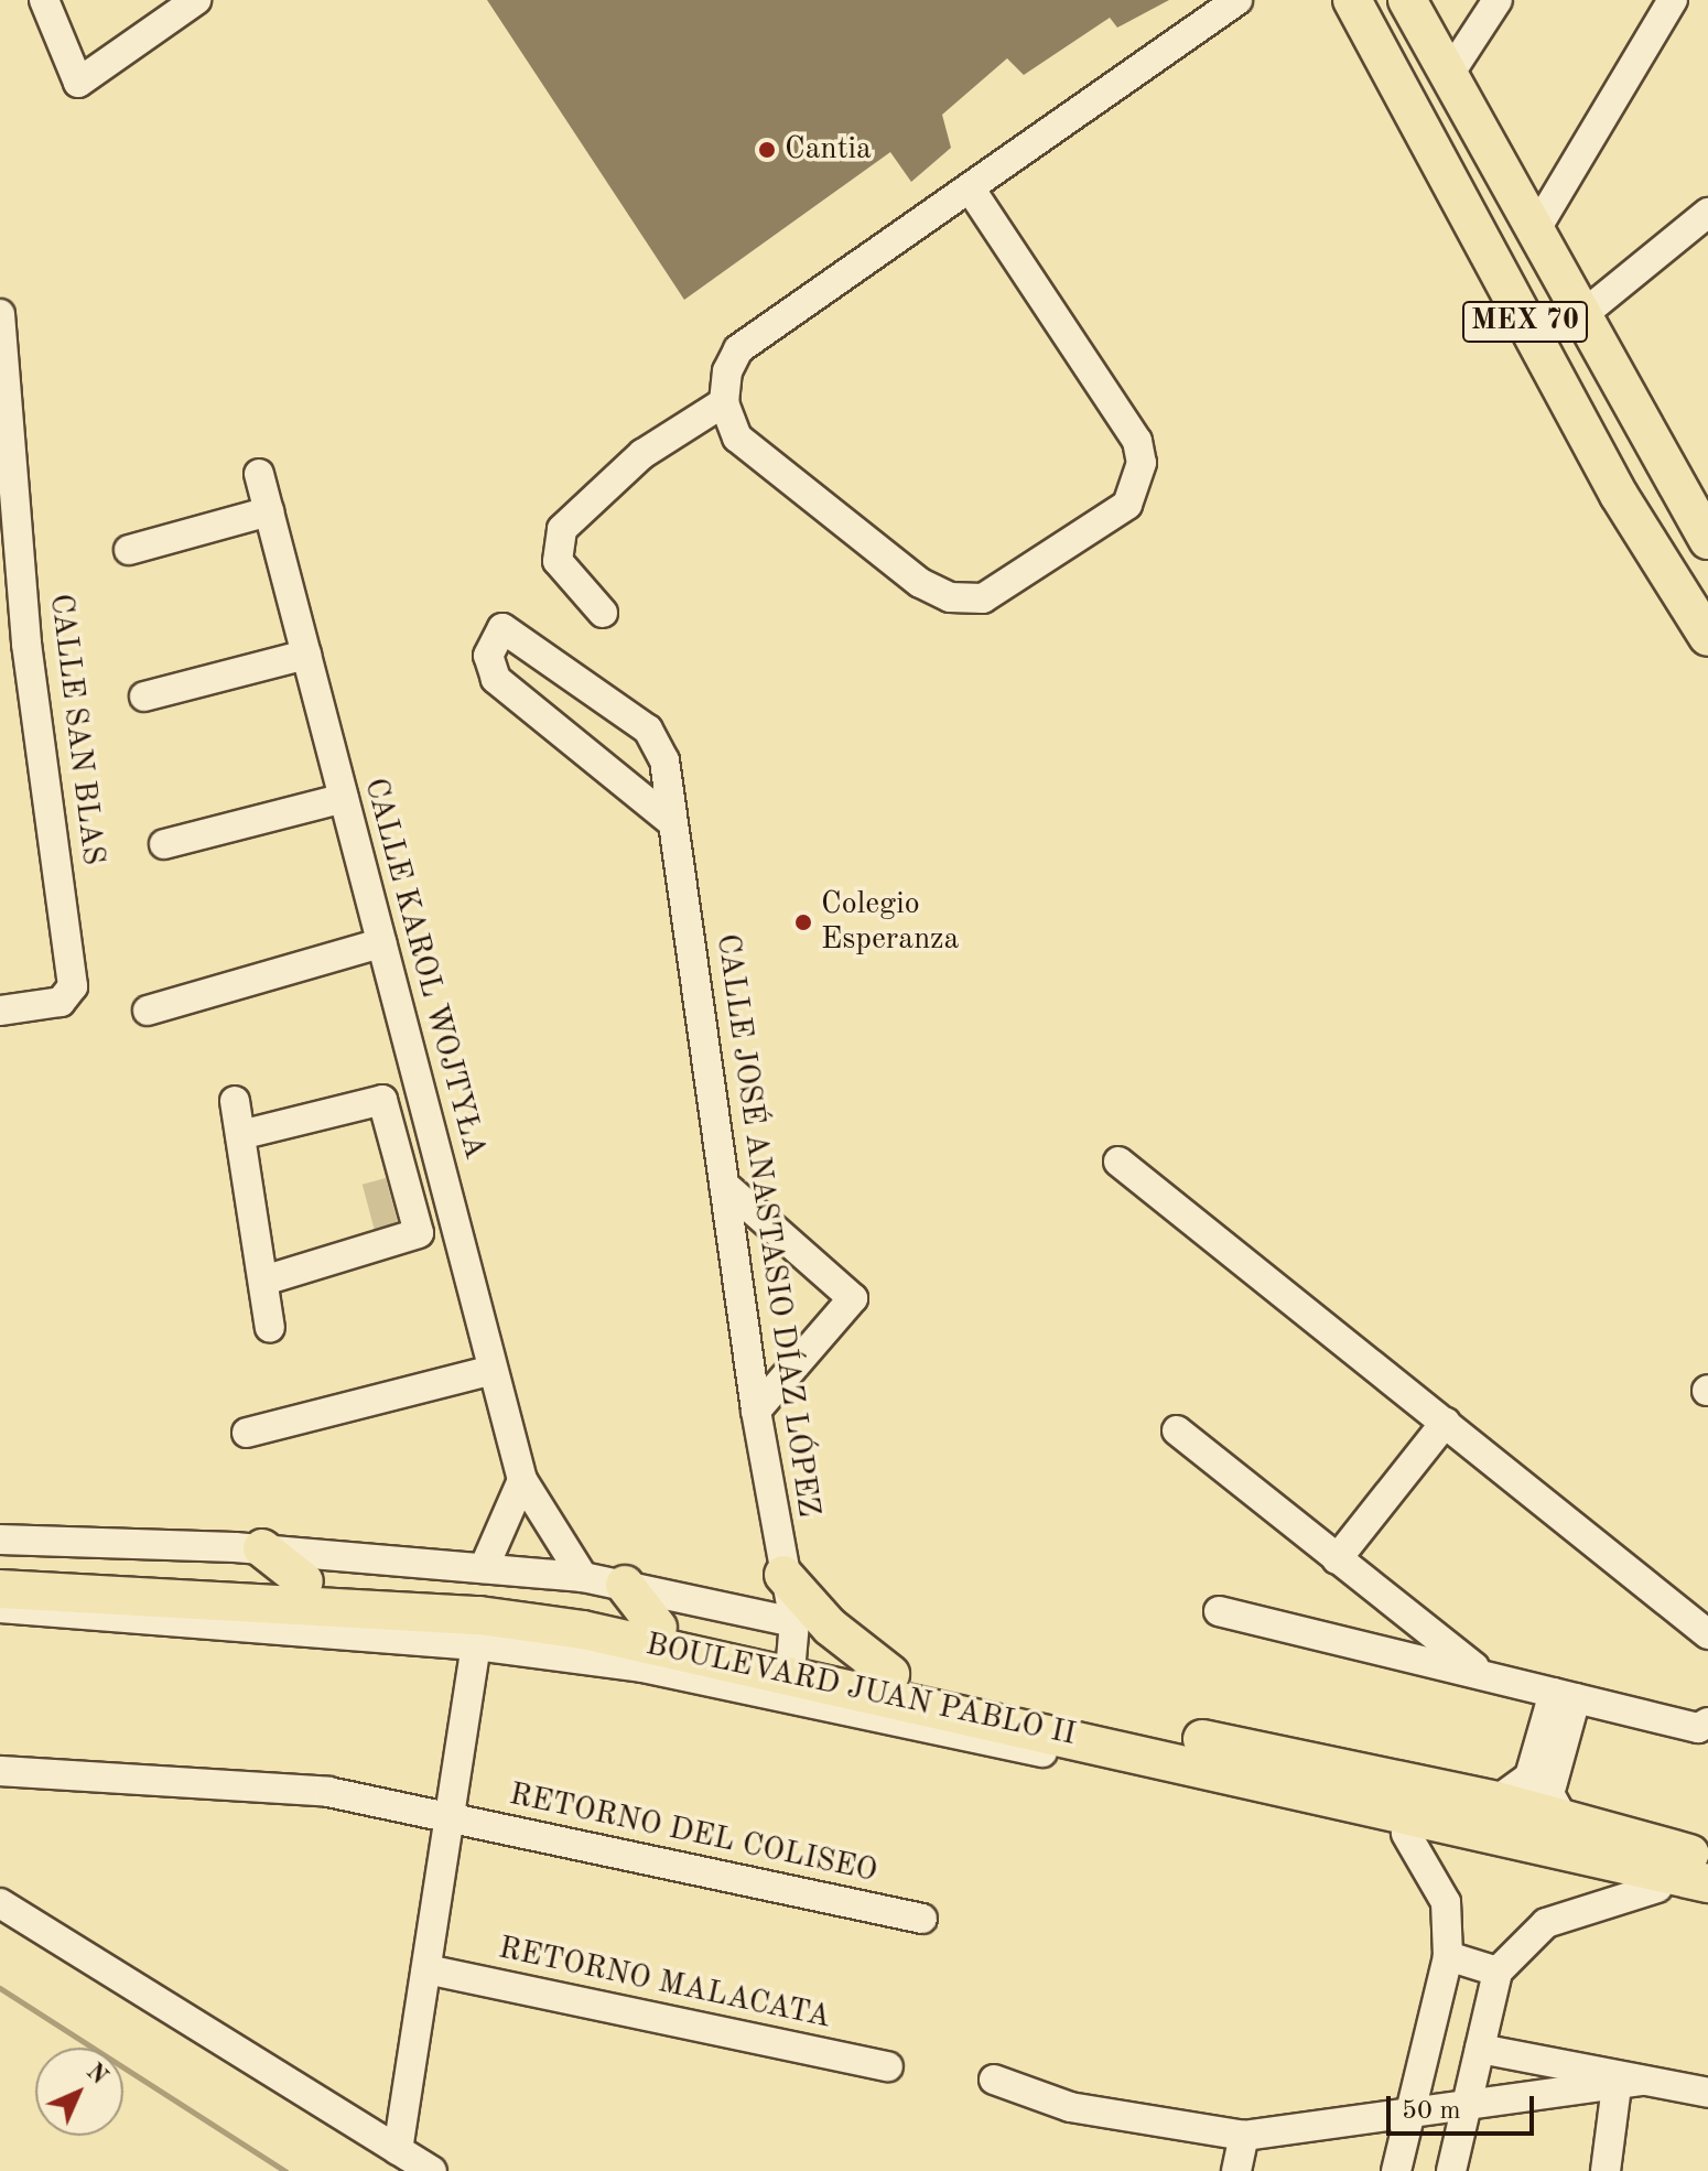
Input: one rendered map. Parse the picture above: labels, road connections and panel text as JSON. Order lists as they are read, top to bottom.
{
  "streets": {
    "main road": ["MEX 70", "BOULEVARD JUAN PABLO II"],
    "street": [
      "CALLE SAN BLAS",
      "CALLE KAROL WOJTYŁA",
      "CALLE JOSÉ ANASTASIO DÍAZ LÓPEZ",
      "RETORNO DEL COLISEO",
      "RETORNO MALACATA"
    ]
  },
  "crossings": [
    ["CALLE JOSÉ ANASTASIO DÍAZ LÓPEZ", "BOULEVARD JUAN PABLO II"]
  ],
  "places": ["Cantia", "Colegio Esperanza"],
  "scale_bar": "50 m",
  "north": "top right"
}
